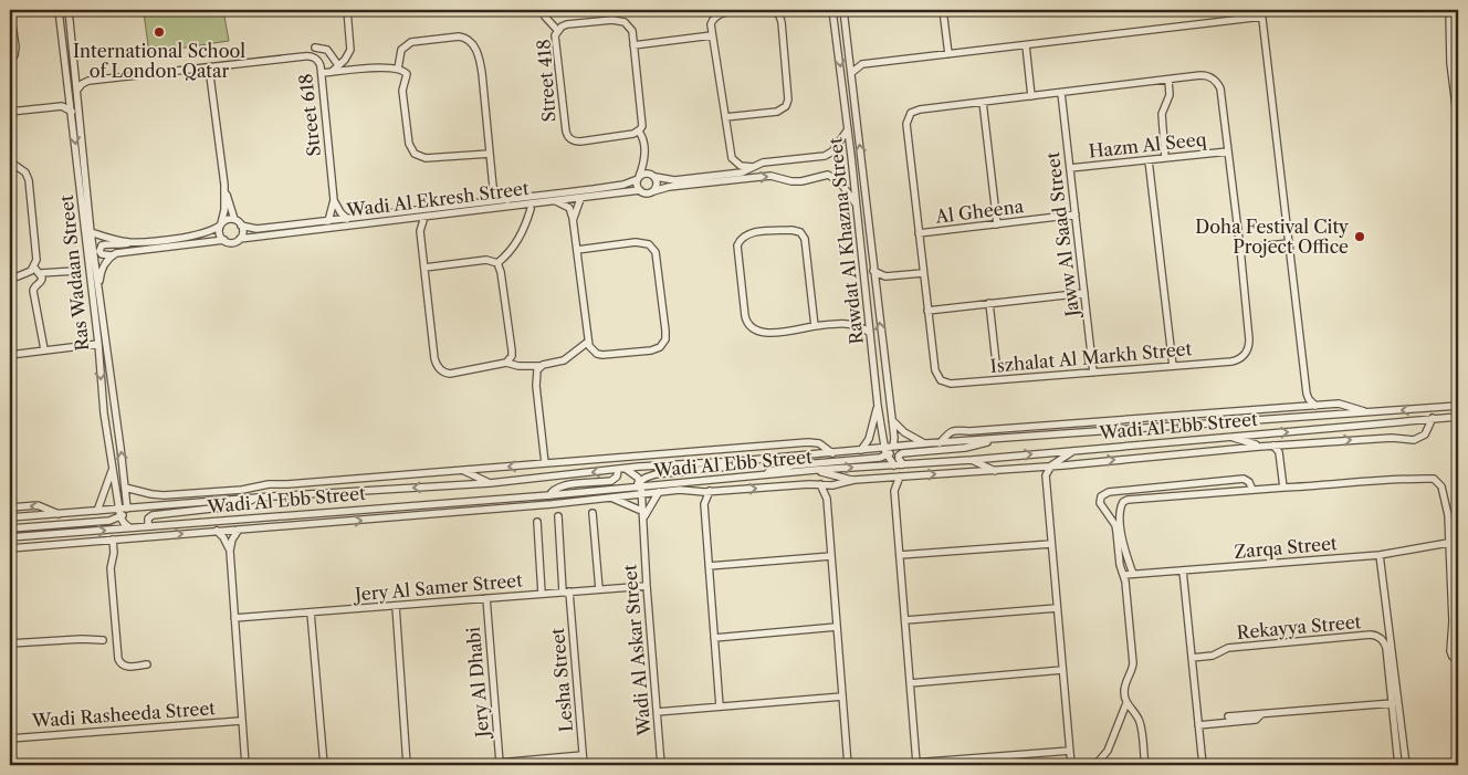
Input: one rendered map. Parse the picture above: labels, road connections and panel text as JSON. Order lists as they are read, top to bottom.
{
  "streets": {
    "street": [
      "Street 418",
      "Street 618",
      "Hazm Al Seeq",
      "Wadi Al Ekresh Street",
      "Al Gheena",
      "Jaww Al Saad Street",
      "Rawdat Al Khazna Street",
      "Ras Wadaan Street",
      "Iszhalat Al Markh Street",
      "Wadi Al Ebb Street",
      "Zarqa Street",
      "Jery Al Samer Street",
      "Rekayya Street",
      "Wadi Al Askar Street",
      "Lesha Street",
      "Jery Al Dhabi",
      "Wadi Rasheeda Street"
    ]
  },
  "crossings": [
    ["Street 418", "Wadi Al Ekresh Street"],
    ["Street 618", "Wadi Al Ekresh Street"],
    ["Street 618", "Ras Wadaan Street"],
    ["Hazm Al Seeq", "Jaww Al Saad Street"],
    ["Hazm Al Seeq", "Iszhalat Al Markh Street"],
    ["Al Gheena", "Jaww Al Saad Street"],
    ["Al Gheena", "Iszhalat Al Markh Street"],
    ["Jaww Al Saad Street", "Iszhalat Al Markh Street"],
    ["Rawdat Al Khazna Street", "Wadi Al Ebb Street"],
    ["Ras Wadaan Street", "Wadi Al Ebb Street"],
    ["Wadi Al Ebb Street", "Wadi Al Askar Street"],
    ["Jery Al Samer Street", "Wadi Al Askar Street"],
    ["Jery Al Samer Street", "Lesha Street"],
    ["Jery Al Samer Street", "Jery Al Dhabi"]
  ],
  "places": ["International School of London Qatar", "Doha Festival City Project Office"]
}
